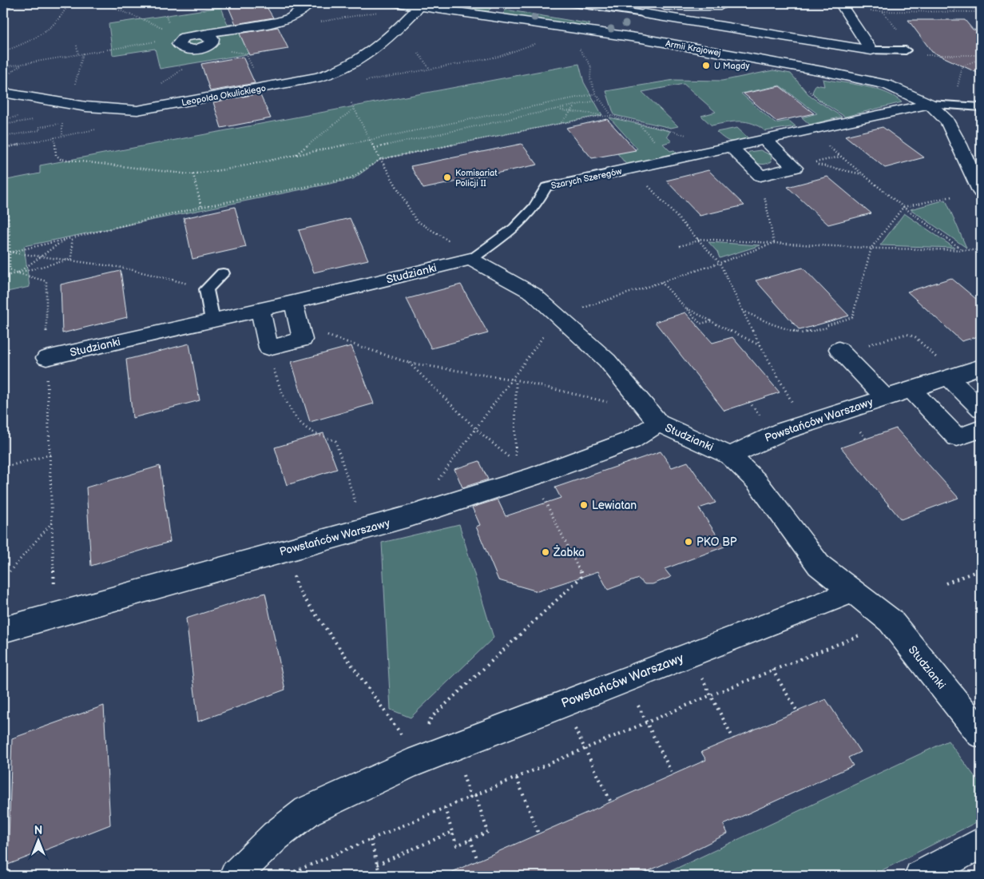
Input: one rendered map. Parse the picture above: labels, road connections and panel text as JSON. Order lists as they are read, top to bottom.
{
  "streets": {
    "street": [
      "Armii Krajowej",
      "Leopolda Okulickiego",
      "Szarych Szeregów",
      "Studzianki",
      "Powstańców Warszawy"
    ]
  },
  "crossings": [
    ["Armii Krajowej", "Leopolda Okulickiego"],
    ["Armii Krajowej", "Szarych Szeregów"],
    ["Szarych Szeregów", "Studzianki"],
    ["Studzianki", "Powstańców Warszawy"]
  ],
  "places": [
    "U Magdy",
    "Komisariat Policji II",
    "Lewiatan",
    "PKO BP",
    "Żabka"
  ],
  "north": "top"
}
